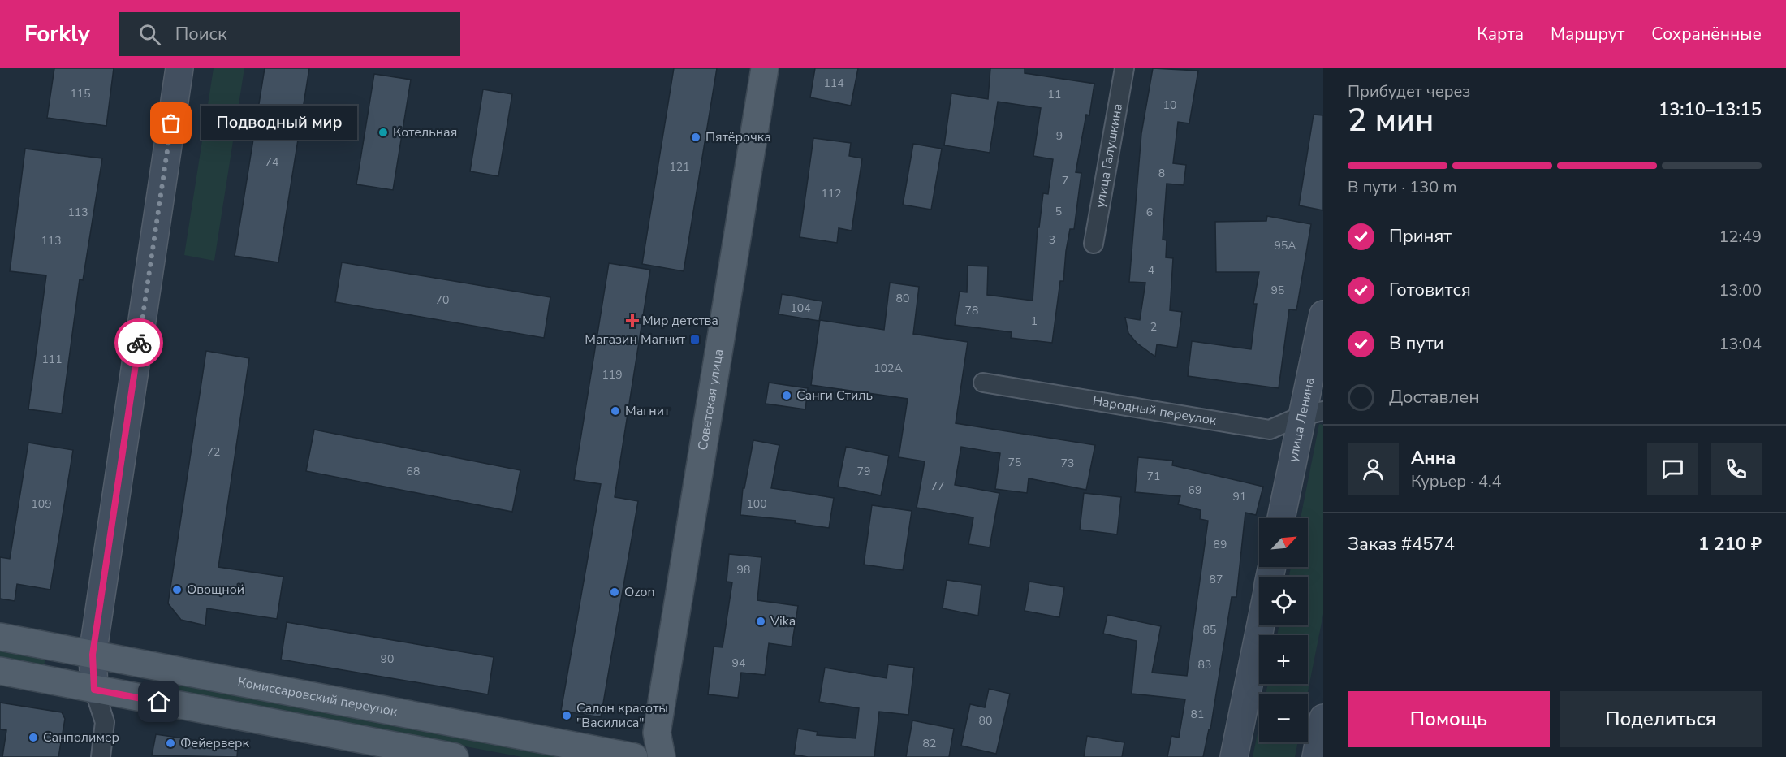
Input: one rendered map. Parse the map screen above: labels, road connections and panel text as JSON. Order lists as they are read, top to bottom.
{
  "streets": {
    "main road": ["Советская улица", "улица Ленина", "Комиссаровский переулок"],
    "street": ["улица Галушкина", "Народный переулок"]
  },
  "crossings": [
    ["Советская улица", "Комиссаровский переулок"],
    ["Народный переулок", "улица Ленина"]
  ],
  "places": {
    "other": [
      "Подводный мир",
      "Котельная",
      "Пятёрочка",
      "Санги Стиль",
      "Магнит",
      "Овощной",
      "Ozon",
      "Vika",
      "Салон красоты \"Василиса\"",
      "Санполимер",
      "Фейерверк"
    ],
    "health": ["Мир детства"],
    "transit": ["Магазин Магнит"]
  },
  "house_numbers": [
    "114",
    "115",
    "11",
    "10",
    "9",
    "74",
    "121",
    "8",
    "7",
    "112",
    "5",
    "113",
    "6",
    "3",
    "113",
    "95А",
    "4",
    "95",
    "80",
    "70",
    "104",
    "78",
    "1",
    "2",
    "111",
    "102А",
    "119",
    "72",
    "75",
    "73",
    "68",
    "79",
    "71",
    "77",
    "69",
    "91",
    "109",
    "100",
    "89",
    "98",
    "87",
    "85",
    "90",
    "94",
    "83",
    "81",
    "80",
    "82"
  ],
  "north": "top right",
  "page": {
    "header": "Forkly",
    "search": "Поиск",
    "nav": ["Карта", "Маршрут", "Сохранённые"],
    "heading": ["2 мин", "Прибудет через", "13:10–13:15"],
    "panel": [
      "Анна",
      "Курьер · 4.4",
      "Заказ #4574",
      "1 210 ₽"
    ],
    "bubble": "Подводный мир",
    "bar": "В пути · 130 m",
    "list": [
      ["Принят", "12:49"],
      ["Готовится", "13:00"],
      ["В пути", "13:04"],
      "Доставлен"
    ],
    "map_buttons": ["+", "−"],
    "buttons": ["Помощь", "Поделиться"]
  }
}
